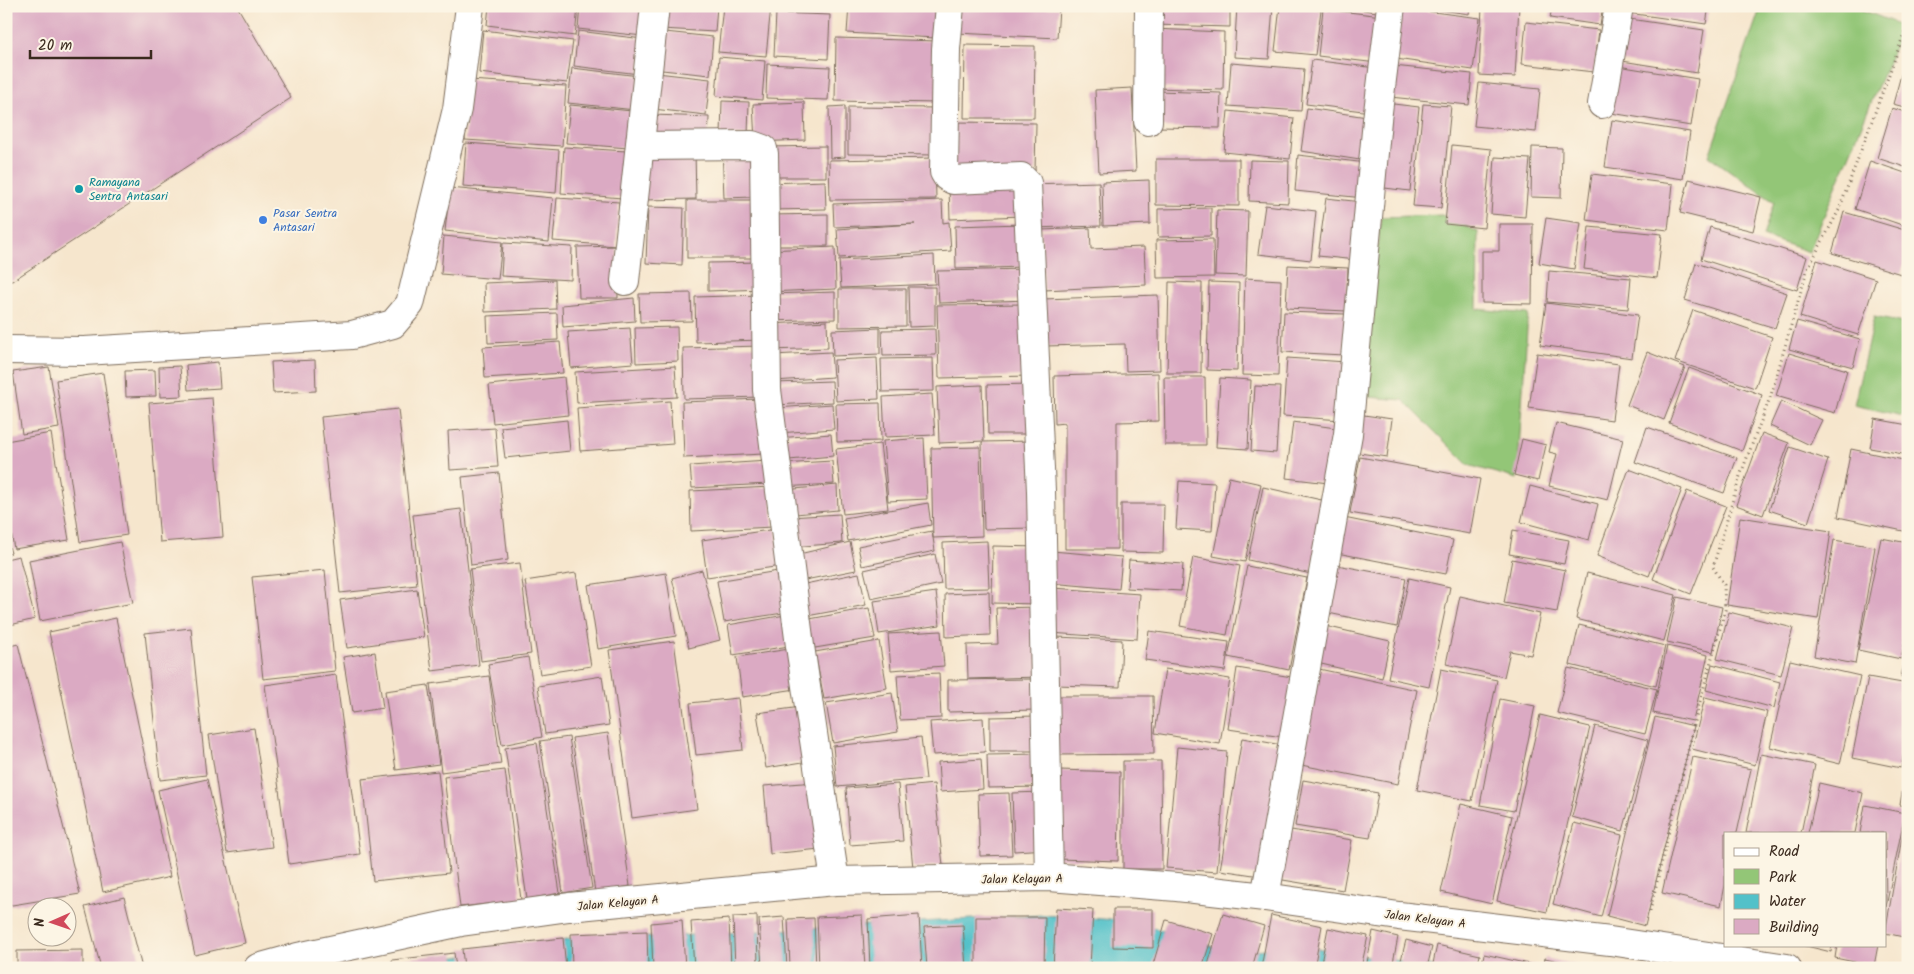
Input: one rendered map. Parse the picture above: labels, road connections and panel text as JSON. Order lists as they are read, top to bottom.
{
  "streets": {
    "street": ["Jalan Kelayan A"]
  },
  "places": ["Ramayana Sentra Antasari", "Pasar Sentra Antasari"],
  "legend": [
    "Road",
    "Park",
    "Water",
    "Building"
  ],
  "scale_bar": "20 m",
  "north": "left"
}
